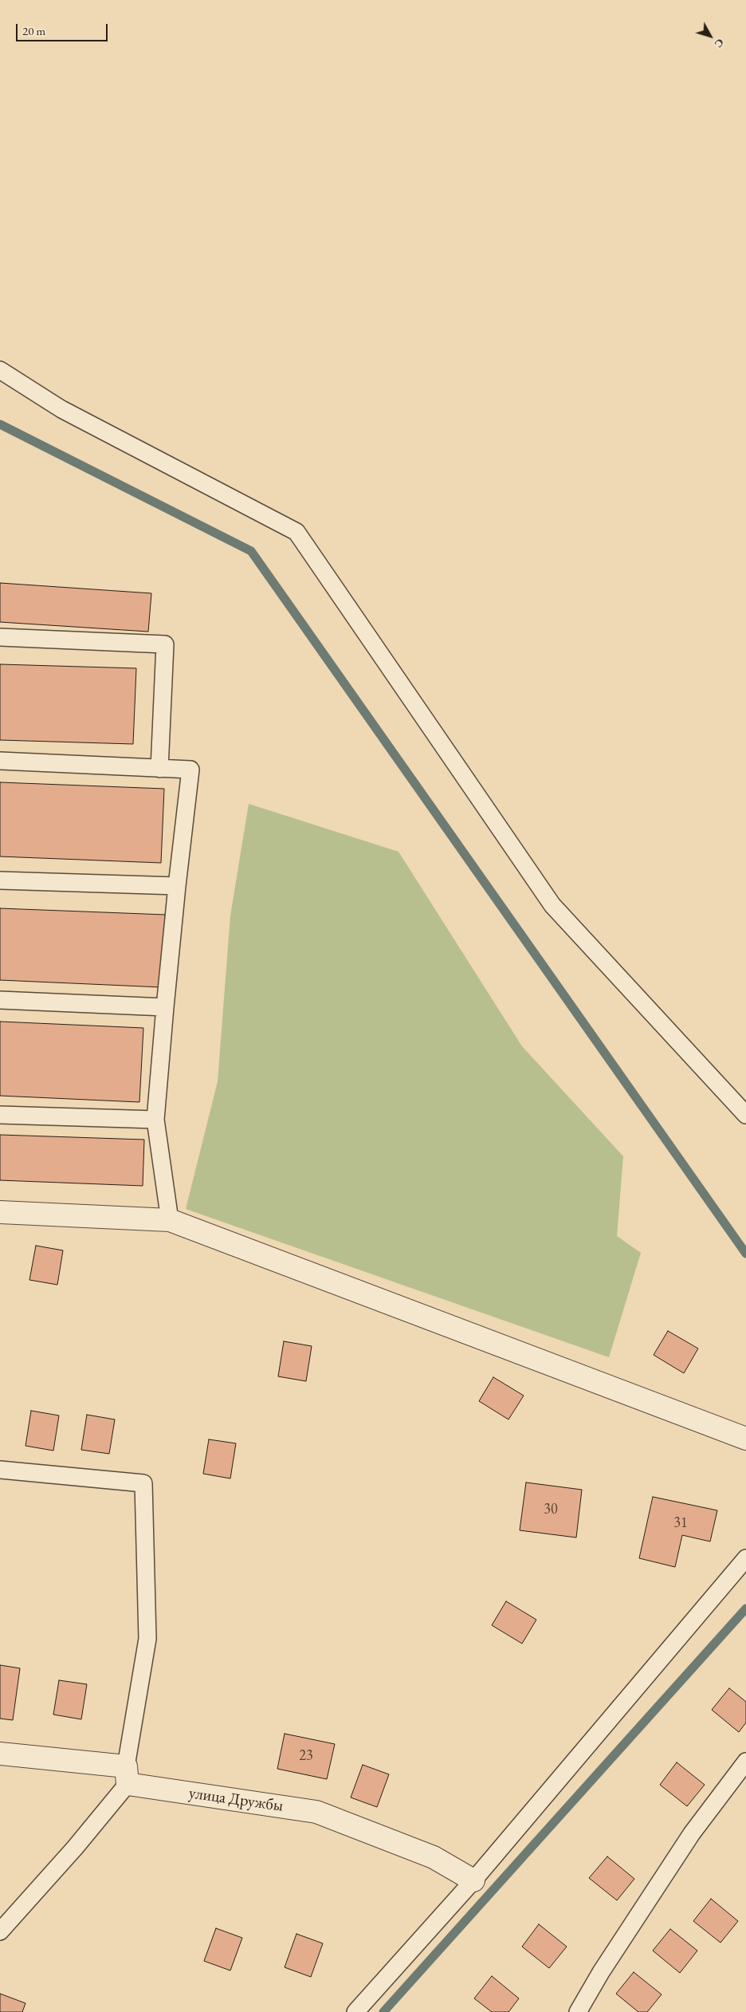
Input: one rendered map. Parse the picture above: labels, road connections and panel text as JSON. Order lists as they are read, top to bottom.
{
  "streets": {
    "street": ["улица Дружбы"]
  },
  "house_numbers": ["30", "31", "23"],
  "scale_bar": "20 m",
  "north": "bottom right"
}
